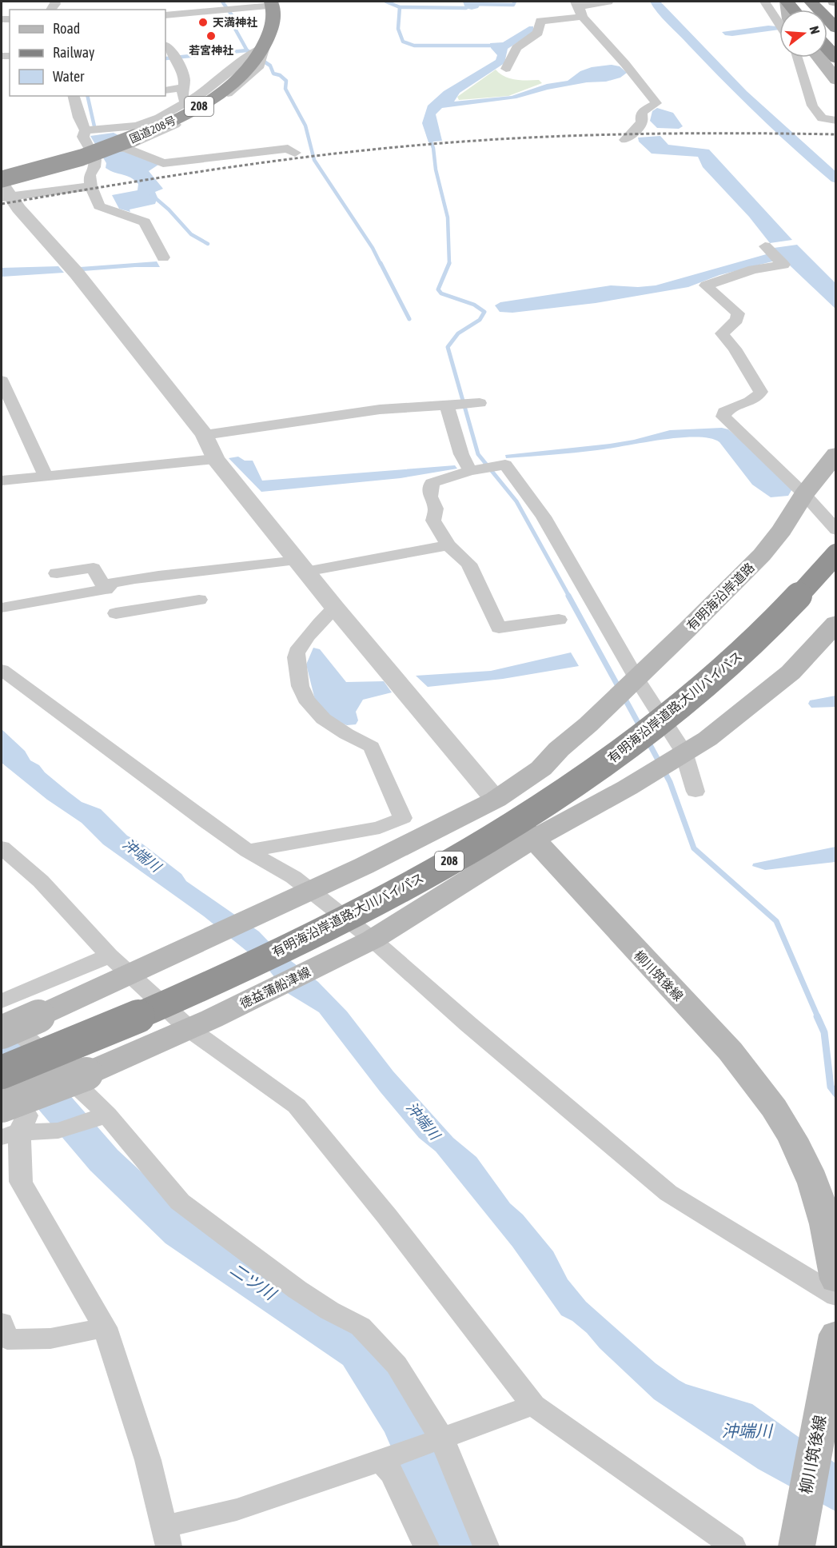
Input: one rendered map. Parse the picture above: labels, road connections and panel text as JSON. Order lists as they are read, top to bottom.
{
  "streets": {
    "highway": ["208", "国道208号", "有明海沿岸道路;大川バイパス"],
    "main road": ["有明海沿岸道路", "柳川筑後線", "徳益蒲船津線"]
  },
  "crossings": [
    ["有明海沿岸道路", "柳川筑後線"],
    ["柳川筑後線", "徳益蒲船津線"]
  ],
  "water": ["沖端川", "二ツ川"],
  "places": ["天満神社", "若宮神社"],
  "legend": ["Road", "Railway", "Water"],
  "north": "right"
}
